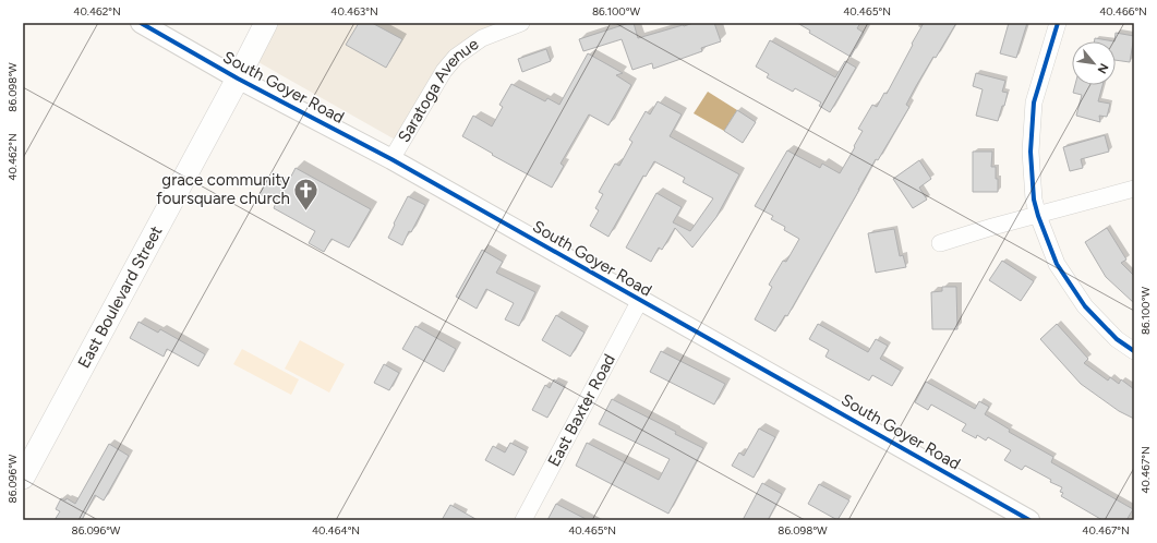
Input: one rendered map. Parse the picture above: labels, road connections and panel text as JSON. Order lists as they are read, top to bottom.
{
  "streets": {
    "main road": ["East Boulevard Street"],
    "street": ["South Goyer Road", "Saratoga Avenue", "East Baxter Road"]
  },
  "crossings": [
    ["South Goyer Road", "Saratoga Avenue"],
    ["South Goyer Road", "East Boulevard Street"],
    ["South Goyer Road", "East Baxter Road"]
  ],
  "places": {
    "church": ["grace community foursquare church"]
  },
  "north": "bottom right",
  "coordinates": [
    "40.462°N",
    "40.463°N",
    "86.100°W",
    "40.465°N",
    "40.466°N",
    "86.098°W",
    "40.467°N",
    "86.096°W",
    "40.464°N"
  ]
}
